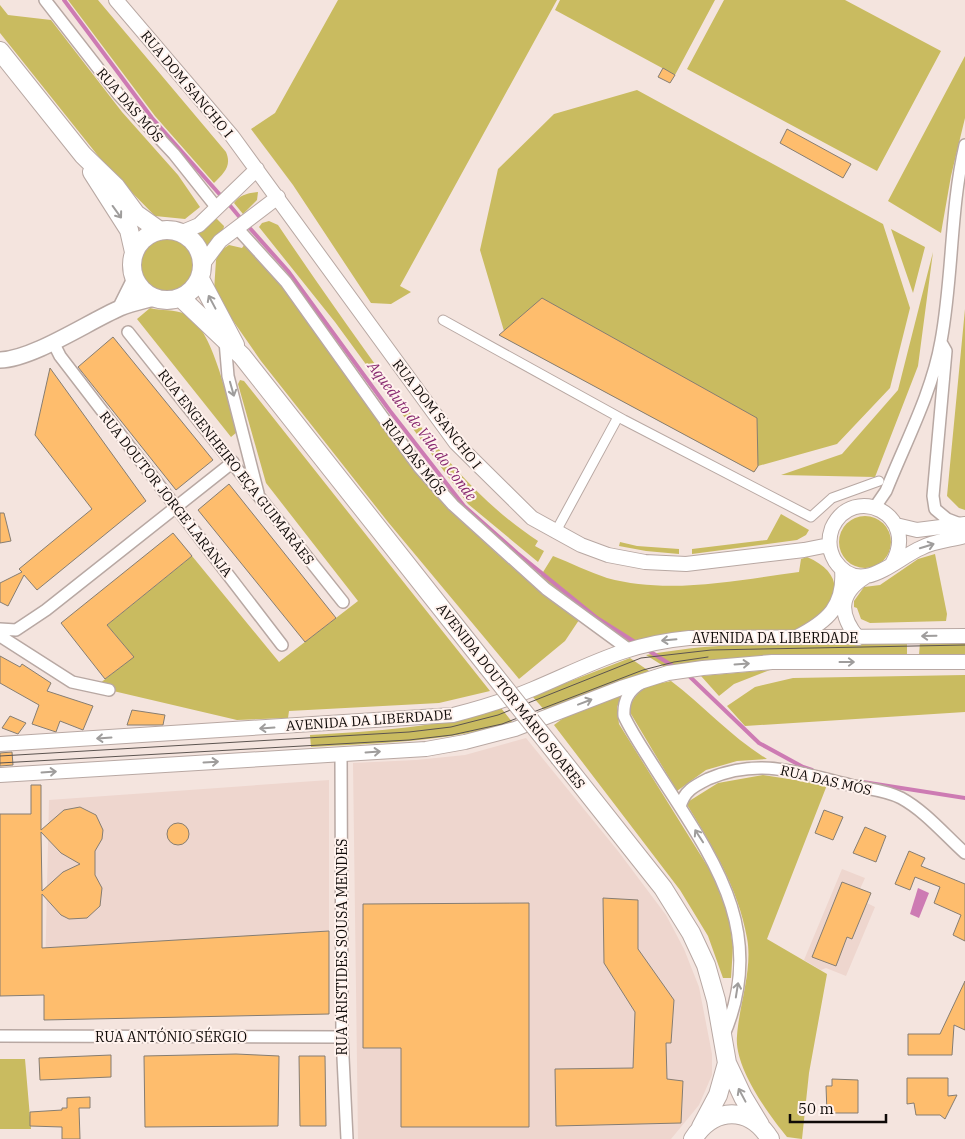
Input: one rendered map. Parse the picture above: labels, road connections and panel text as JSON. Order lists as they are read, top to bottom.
{
  "streets": {
    "main road": ["AVENIDA DOUTOR MÁRIO SOARES"],
    "street": [
      "RUA DOM SANCHO I",
      "RUA DAS MÓS",
      "RUA ENGENHEIRO EÇA GUIMARÃES",
      "RUA DOUTOR JORGE LARANJA",
      "AVENIDA DA LIBERDADE",
      "RUA ARISTIDES SOUSA MENDES",
      "RUA ANTÓNIO SÉRGIO"
    ]
  },
  "crossings": [
    ["RUA DAS MÓS", "AVENIDA DA LIBERDADE"],
    ["AVENIDA DA LIBERDADE", "RUA ARISTIDES SOUSA MENDES"],
    ["RUA ARISTIDES SOUSA MENDES", "RUA ANTÓNIO SÉRGIO"]
  ],
  "water": ["Aqueduto de Vila do Conde"],
  "scale_bar": "50 m"
}
